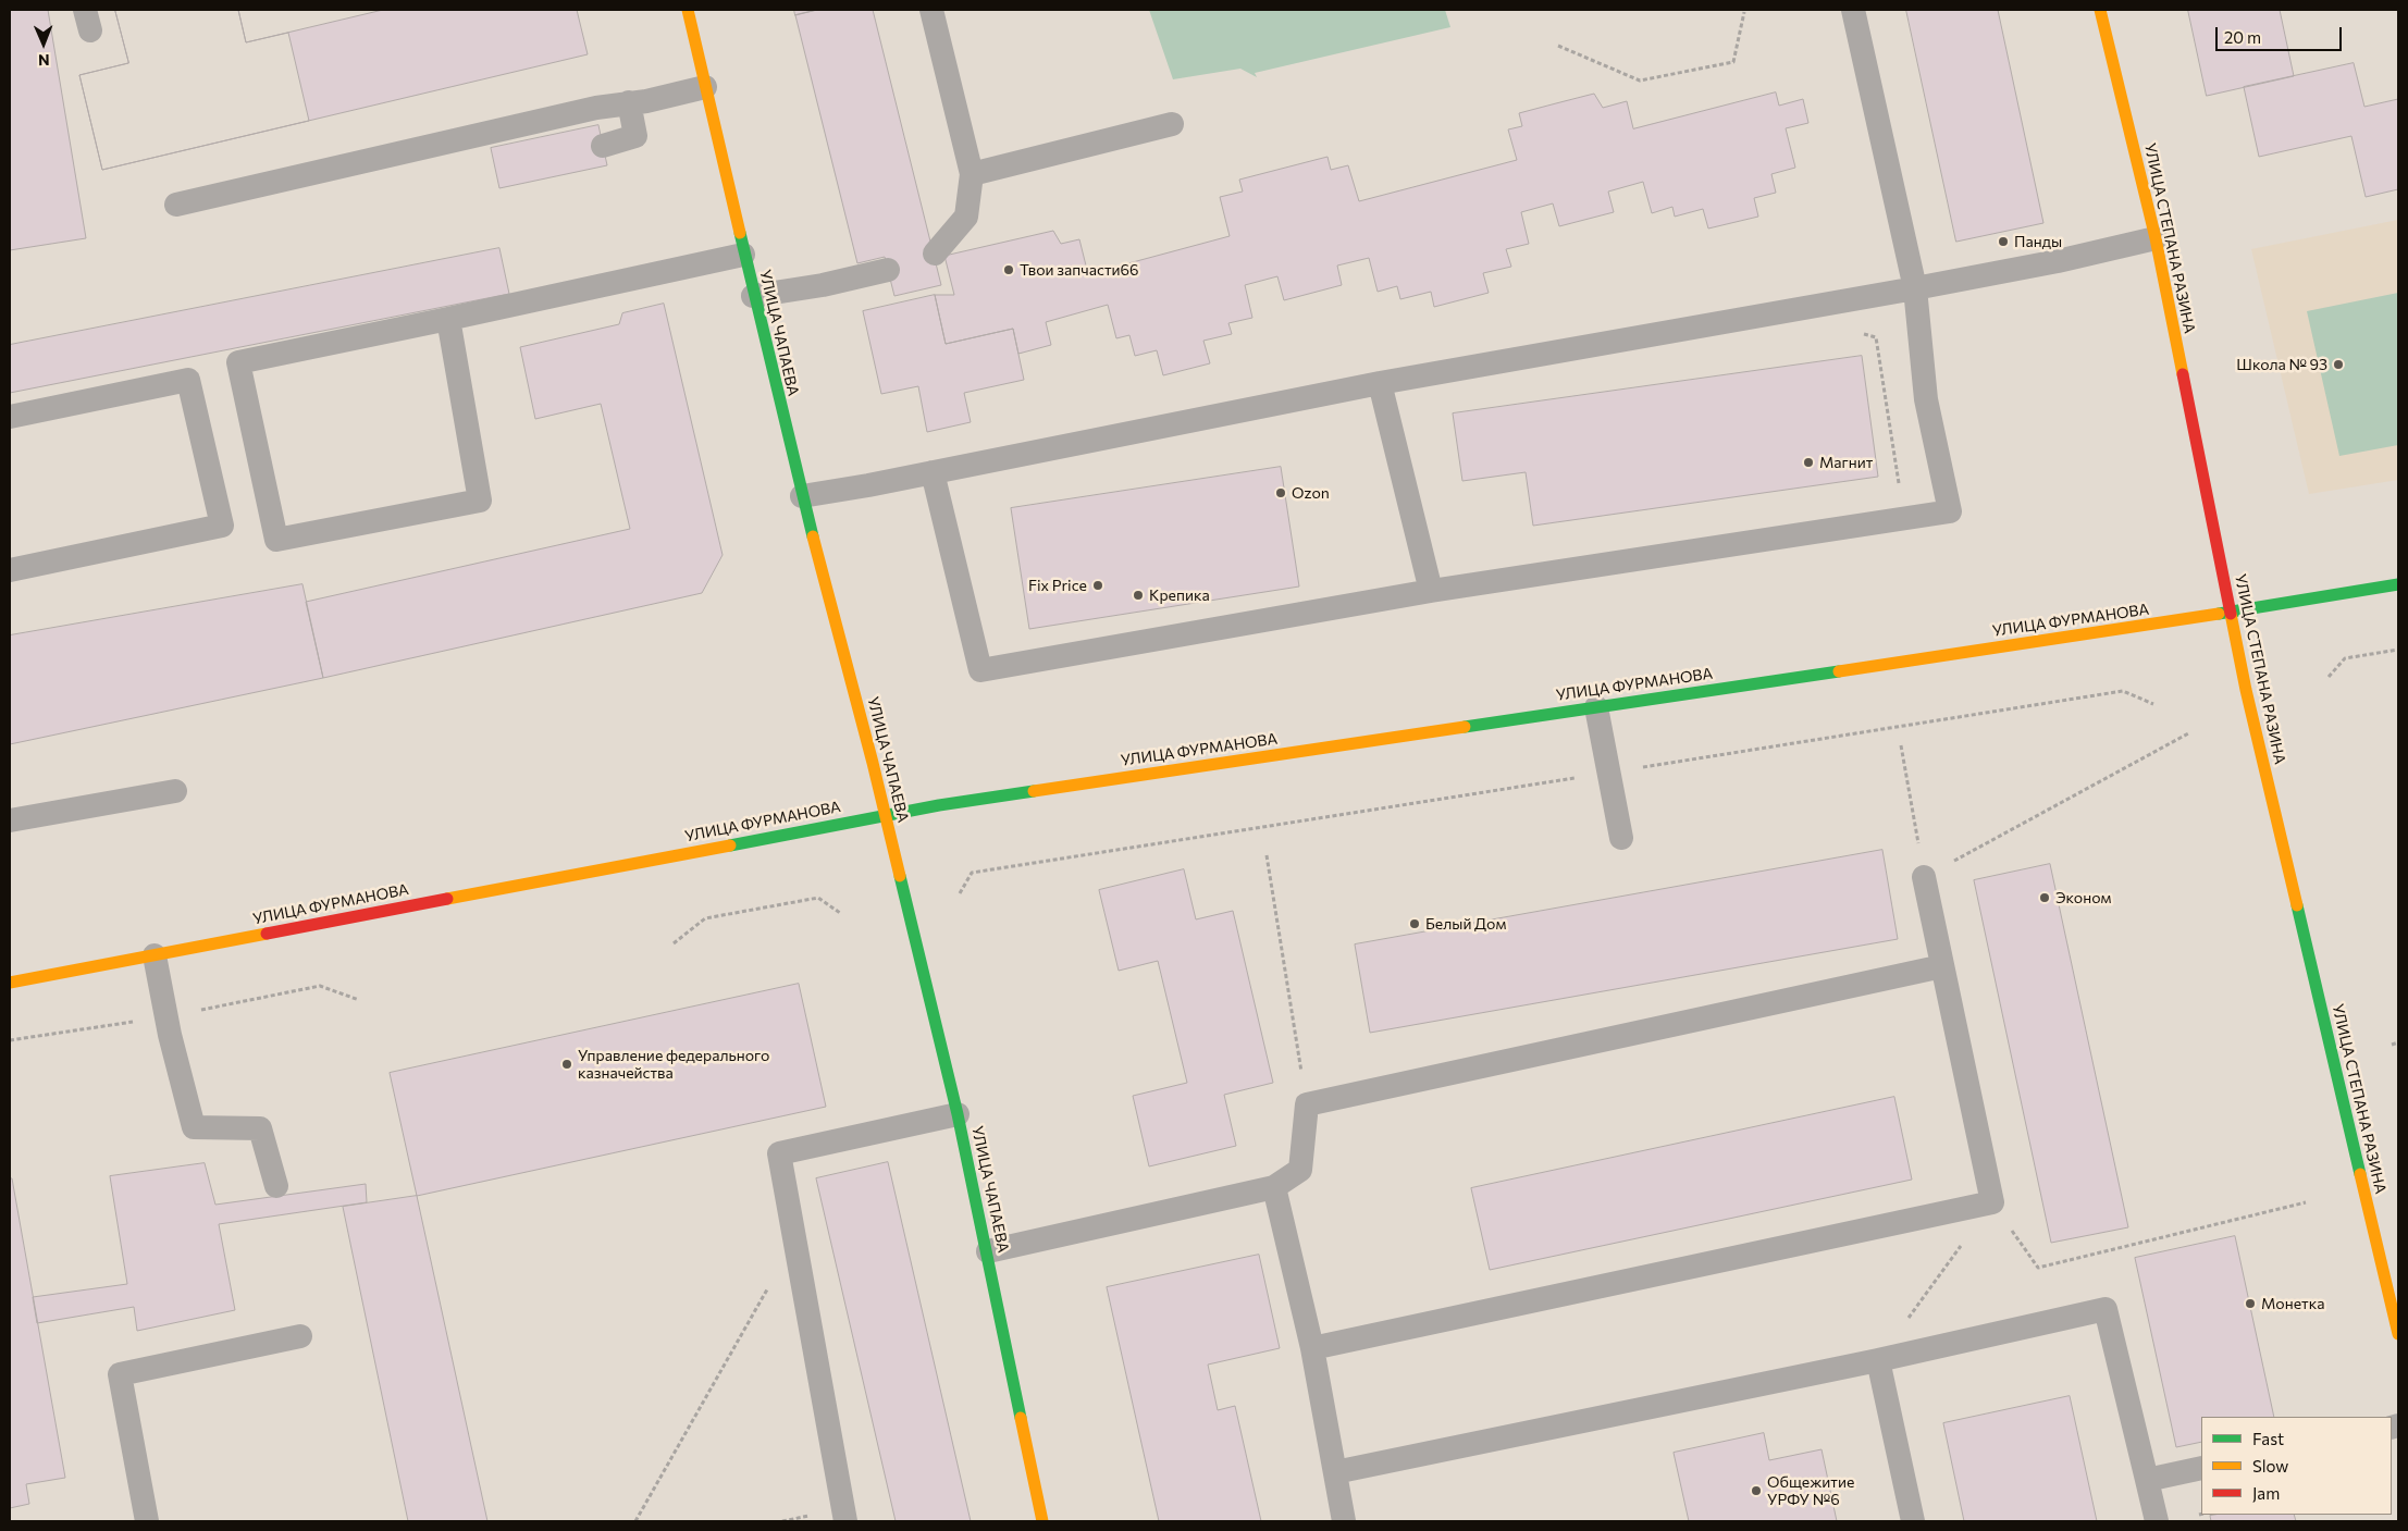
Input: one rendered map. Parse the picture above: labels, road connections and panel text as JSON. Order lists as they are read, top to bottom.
{
  "streets": {
    "main road": ["УЛИЦА СТЕПАНА РАЗИНА", "УЛИЦА ЧАПАЕВА", "УЛИЦА ФУРМАНОВА"]
  },
  "crossings": [
    ["УЛИЦА СТЕПАНА РАЗИНА", "УЛИЦА ФУРМАНОВА"],
    ["УЛИЦА ЧАПАЕВА", "УЛИЦА ФУРМАНОВА"]
  ],
  "places": [
    "Панды",
    "Твои запчасти66",
    "Школа № 93",
    "Магнит",
    "Ozon",
    "Fix Price",
    "Крепика",
    "Эконом",
    "Белый Дом",
    "Управление федерального казначейства",
    "Монетка",
    "Общежитие УРФУ №6"
  ],
  "legend": ["Fast", "Slow", "Jam"],
  "scale_bar": "20 m",
  "north": "bottom"
}
